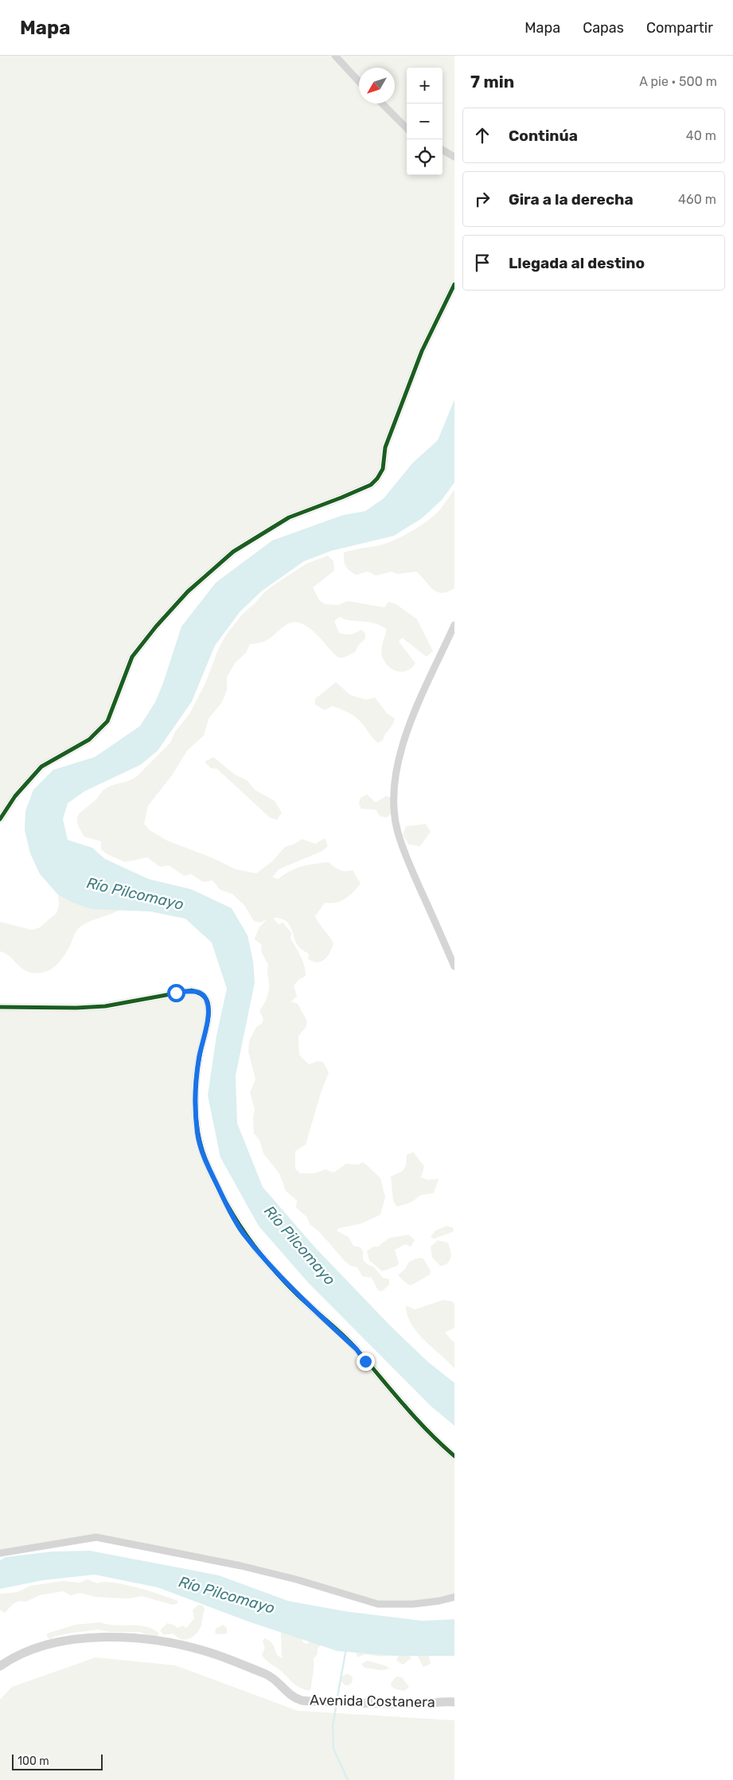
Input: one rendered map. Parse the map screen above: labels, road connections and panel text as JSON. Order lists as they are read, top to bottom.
{
  "streets": {
    "street": ["Avenida Costanera"]
  },
  "water": ["Río Pilcomayo"],
  "scale_bar": "100 m",
  "north": "bottom left",
  "page": {
    "header": "Mapa",
    "nav": ["Mapa", "Capas", "Compartir"],
    "heading": ["7 min", "A pie · 500 m"],
    "map_buttons": ["+", "−"],
    "list": [
      ["Continúa", "40 m"],
      ["Gira a la derecha", "460 m"],
      "Llegada al destino"
    ],
    "scale": "100 m"
  }
}
